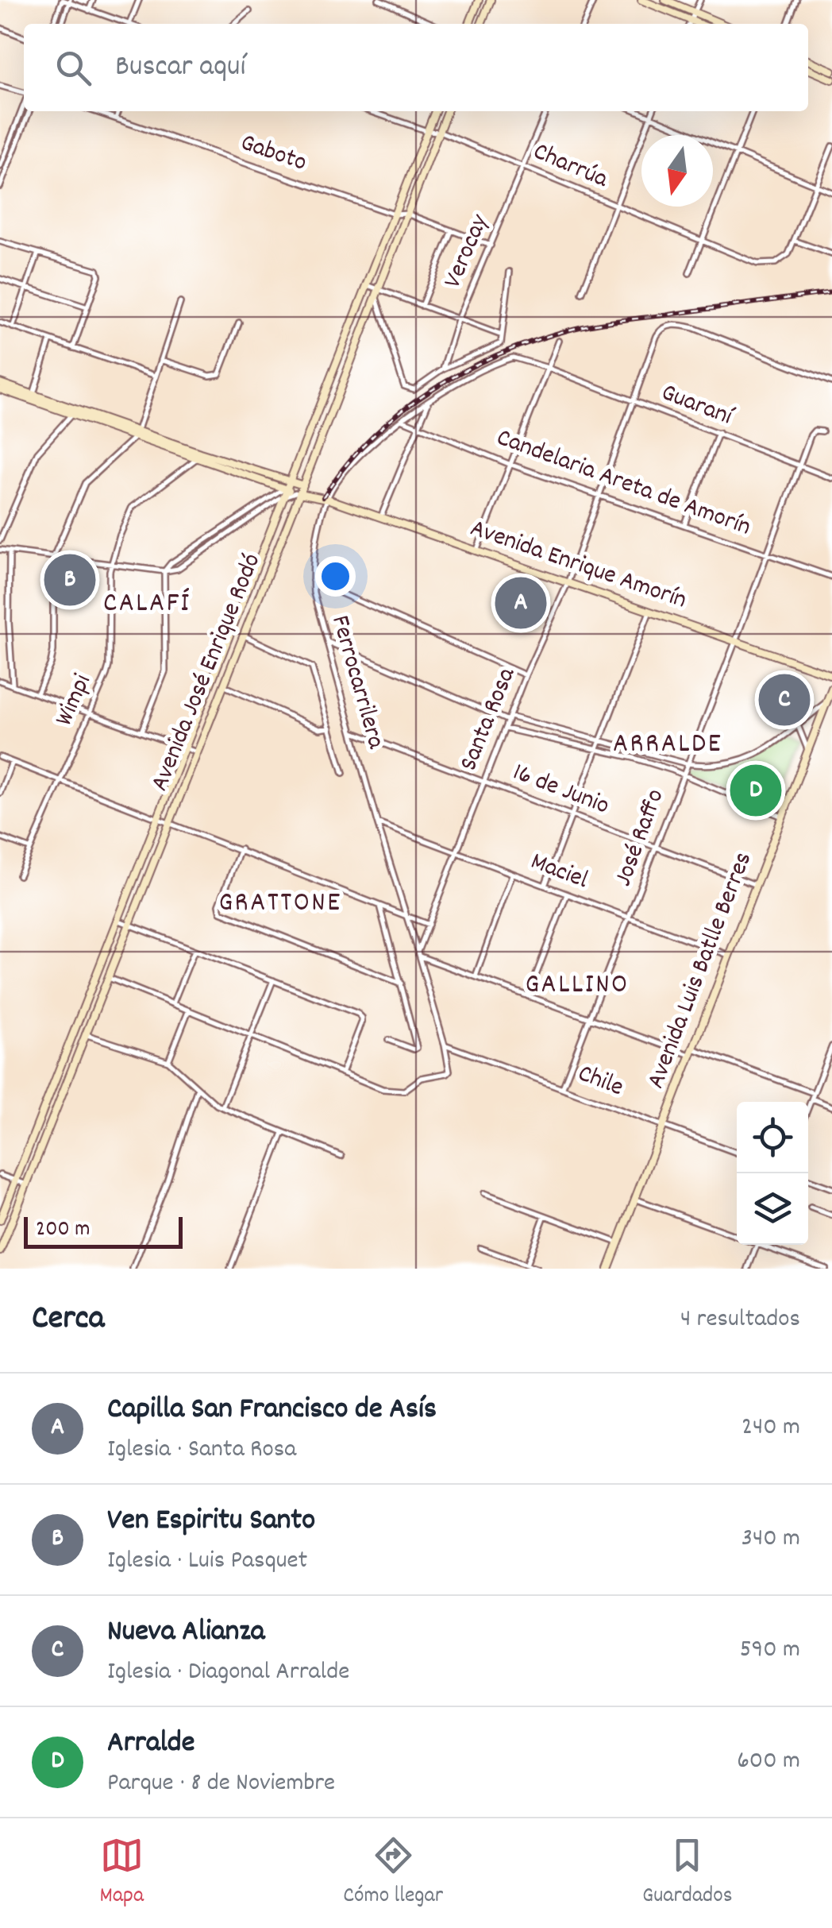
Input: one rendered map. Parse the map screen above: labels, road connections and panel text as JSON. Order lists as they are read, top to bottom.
{
  "streets": {
    "street": [
      "Gaboto",
      "Charrúa",
      "Verocay",
      "Guaraní",
      "Candelaria Areta de Amorín",
      "Avenida Enrique Amorín",
      "Avenida José Enrique Rodó",
      "Ferrocarrilera",
      "Wimpi",
      "Santa Rosa",
      "16 de Junio",
      "José Raffo",
      "Maciel",
      "Avenida Luis Batlle Berres",
      "Chile"
    ]
  },
  "crossings": [
    ["Gaboto", "Avenida José Enrique Rodó"],
    ["Charrúa", "Verocay"],
    ["Charrúa", "Avenida José Enrique Rodó"],
    ["Guaraní", "Ferrocarrilera"],
    ["Guaraní", "Santa Rosa"],
    ["Guaraní", "José Raffo"],
    ["Candelaria Areta de Amorín", "Ferrocarrilera"],
    ["Candelaria Areta de Amorín", "Santa Rosa"],
    ["Candelaria Areta de Amorín", "José Raffo"],
    ["Avenida Enrique Amorín", "Avenida José Enrique Rodó"],
    ["Avenida Enrique Amorín", "Ferrocarrilera"],
    ["Avenida Enrique Amorín", "Wimpi"],
    ["Avenida Enrique Amorín", "Santa Rosa"],
    ["Avenida Enrique Amorín", "José Raffo"],
    ["Ferrocarrilera", "Santa Rosa"],
    ["Ferrocarrilera", "16 de Junio"],
    ["Ferrocarrilera", "Maciel"],
    ["Ferrocarrilera", "Chile"],
    ["Santa Rosa", "16 de Junio"],
    ["Santa Rosa", "Maciel"],
    ["16 de Junio", "José Raffo"],
    ["16 de Junio", "Avenida Luis Batlle Berres"],
    ["José Raffo", "Maciel"],
    ["José Raffo", "Chile"],
    ["Maciel", "Avenida Luis Batlle Berres"],
    ["Avenida Luis Batlle Berres", "Chile"]
  ],
  "districts": [
    "CALAFÍ",
    "ARRALDE",
    "GRATTONE",
    "GALLINO"
  ],
  "scale_bar": "200 m",
  "north": "bottom",
  "page": {
    "search": "Buscar aquí",
    "pins": [
      "B",
      "A",
      "C",
      "D"
    ],
    "scale": "200 m",
    "heading": ["Cerca", "4 resultados"],
    "list": [
      {
        "mark": "A",
        "name": "Capilla San Francisco de Asís",
        "note": "Iglesia · Santa Rosa",
        "value": "240 m"
      },
      {
        "mark": "B",
        "name": "Ven Espiritu Santo",
        "note": "Iglesia · Luis Pasquet",
        "value": "340 m"
      },
      {
        "mark": "C",
        "name": "Nueva Alianza",
        "note": "Iglesia · Diagonal Arralde",
        "value": "590 m"
      },
      {
        "mark": "D",
        "name": "Arralde",
        "note": "Parque · 8 de Noviembre",
        "value": "600 m"
      }
    ],
    "nav": ["Mapa", "Cómo llegar", "Guardados"]
  }
}
